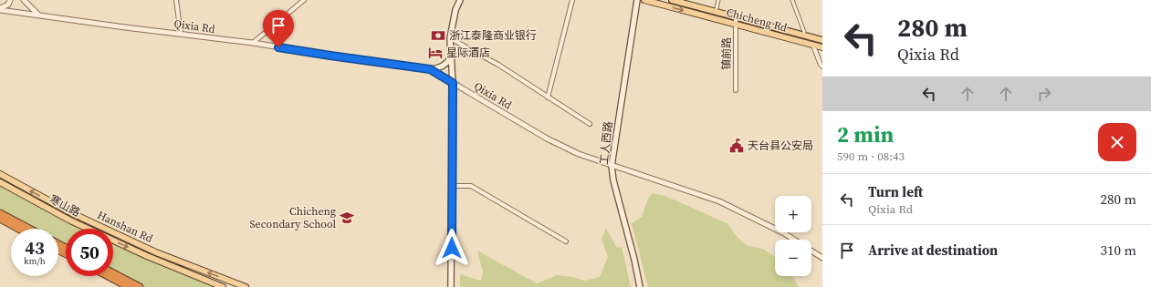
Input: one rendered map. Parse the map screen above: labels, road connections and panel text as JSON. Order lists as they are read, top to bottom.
{
  "streets": {
    "main road": [
      "Chicheng Rd",
      "工人西路",
      "寒山路",
      "Hanshan Rd"
    ],
    "street": ["Qixia Rd", "镇前路"]
  },
  "crossings": [
    ["Chicheng Rd", "镇前路"],
    ["Qixia Rd", "工人西路"]
  ],
  "one_way": ["寒山路", "Hanshan Rd"],
  "places": {
    "bank": ["浙江泰隆商业银行"],
    "hotel": ["星际酒店"],
    "public building": ["天台县公安局"],
    "school or university": ["Chicheng Secondary School"]
  },
  "page": {
    "turn": ["280 m", "Qixia Rd"],
    "heading": ["2 min", "590 m · 08:43"],
    "list": [
      {
        "name": "Turn left",
        "note": "Qixia Rd",
        "value": "280 m"
      },
      {
        "name": "Arrive at destination",
        "value": "310 m"
      }
    ],
    "map_buttons": ["+", "−"],
    "speed": "43 km/h",
    "limit": "50"
  }
}
